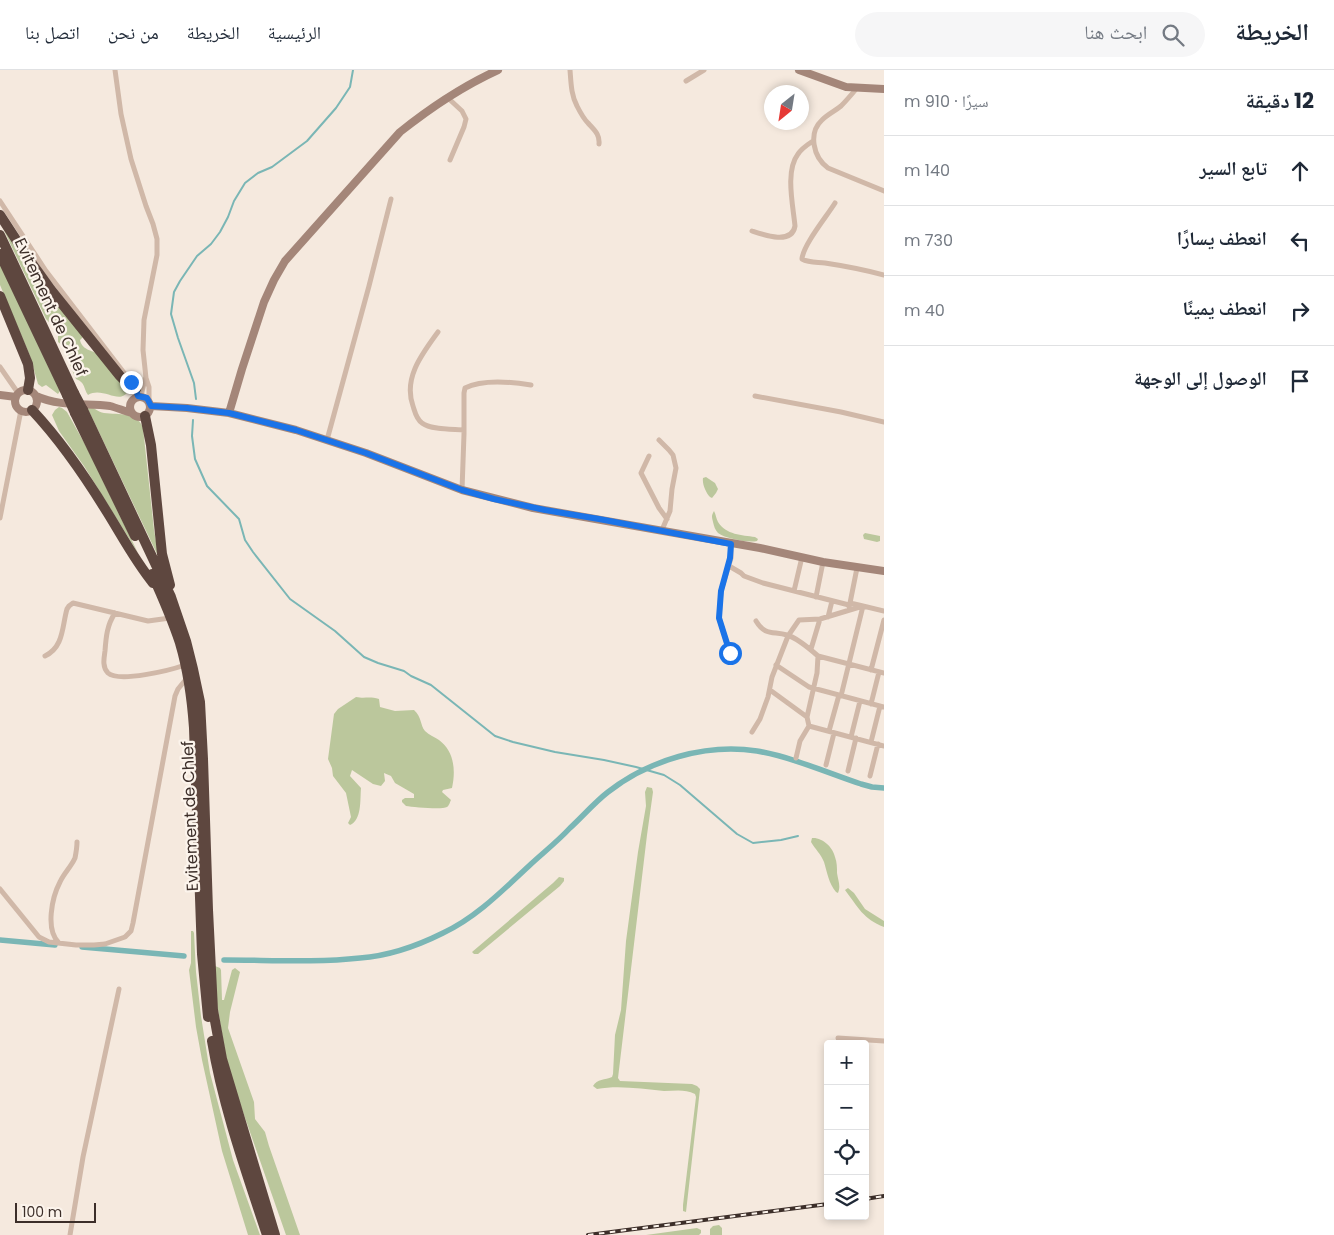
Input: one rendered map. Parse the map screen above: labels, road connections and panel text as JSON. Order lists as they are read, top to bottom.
{
  "streets": {
    "highway": ["Evitement de Chlef"]
  },
  "scale_bar": "100 m",
  "north": "bottom left",
  "page": {
    "header": "الخريطة",
    "search": "ابحث هنا",
    "nav": [
      "الرئيسية",
      "الخريطة",
      "من نحن",
      "اتصل بنا"
    ],
    "heading": ["12 دقيقة", "سيرًا · 910 m"],
    "list": [
      ["تابع السير", "140 m"],
      ["انعطف يسارًا", "730 m"],
      ["انعطف يمينًا", "40 m"],
      "الوصول إلى الوجهة"
    ],
    "map_buttons": ["+", "−"],
    "scale": "100 m"
  }
}
